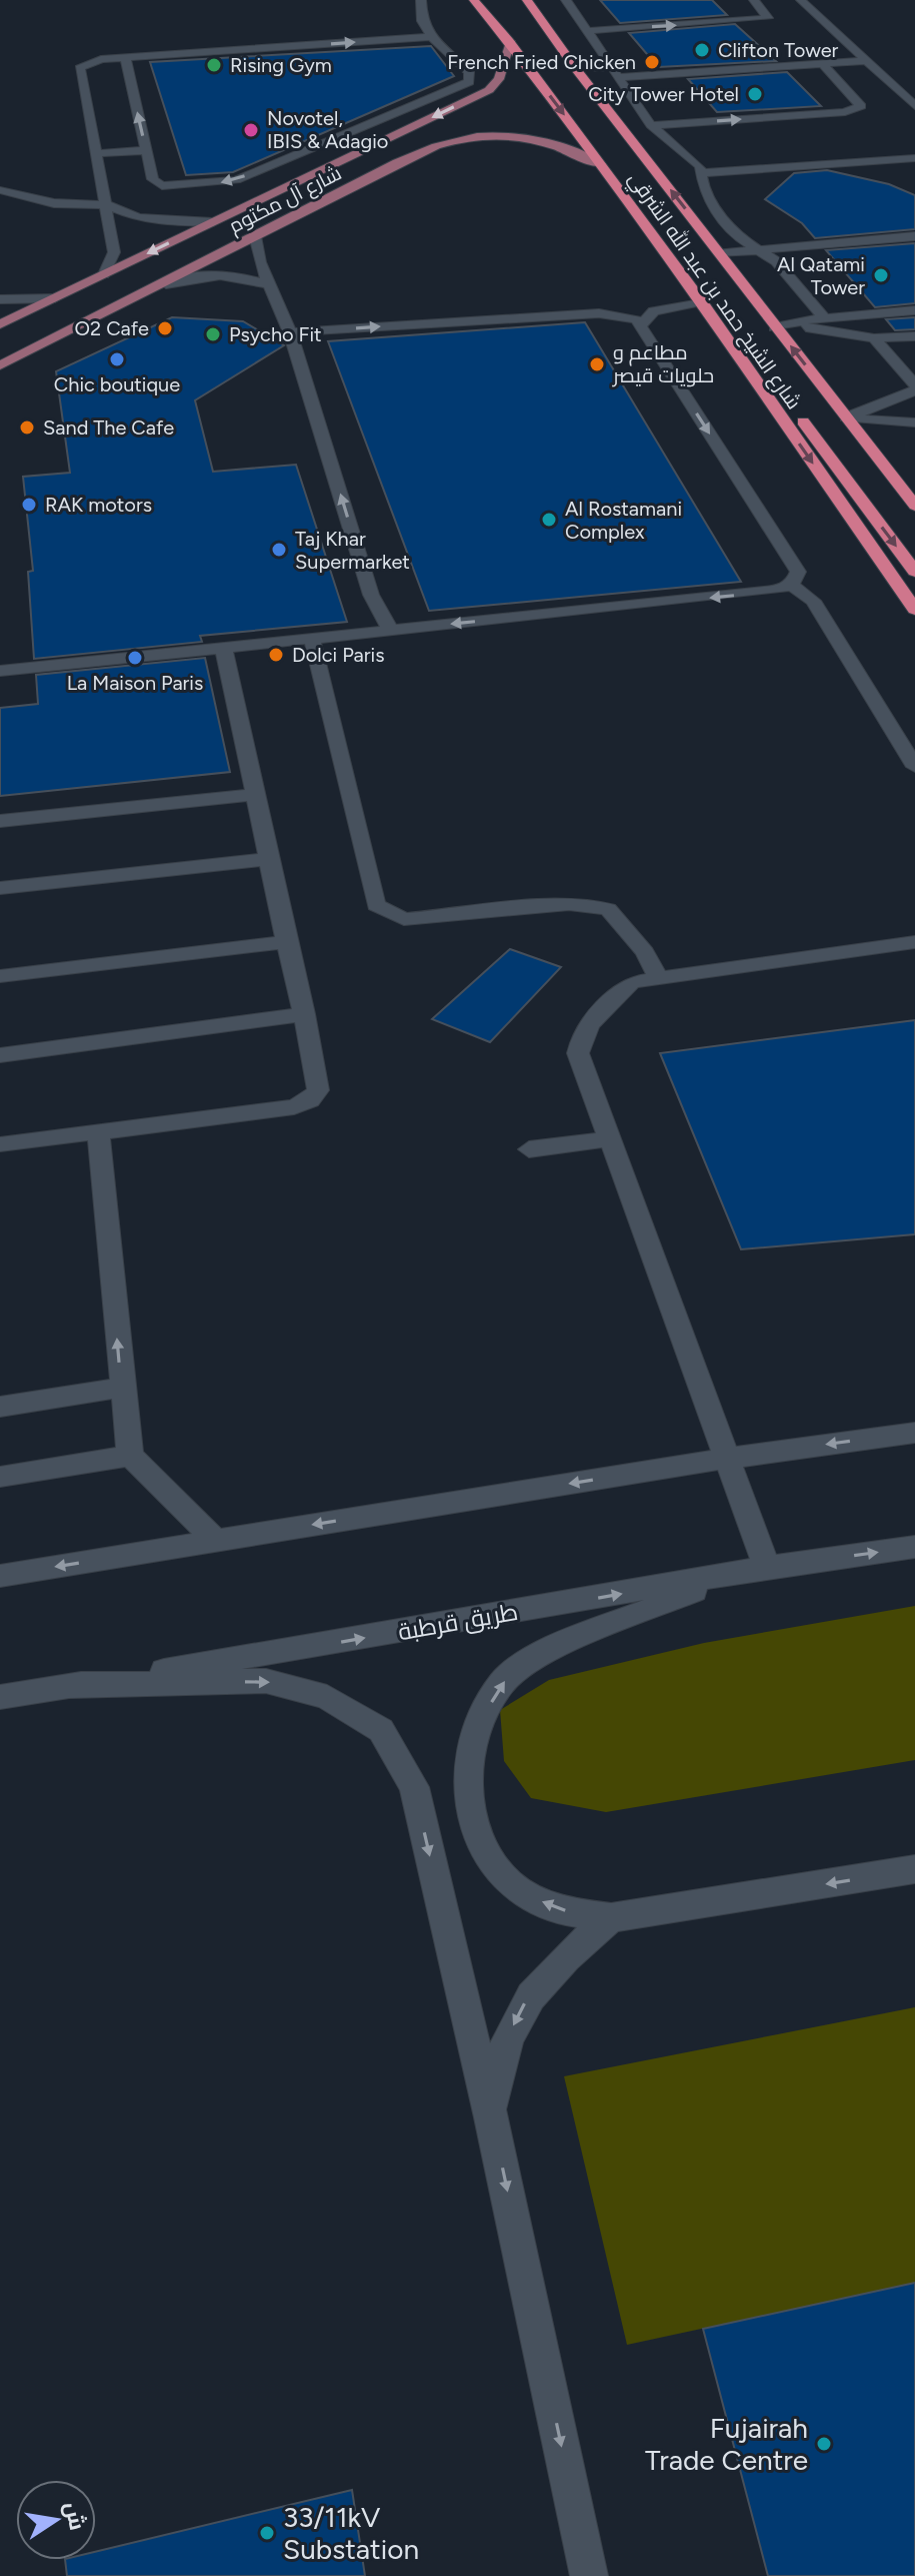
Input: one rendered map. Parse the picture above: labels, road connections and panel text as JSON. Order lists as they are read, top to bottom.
{
  "streets": {
    "highway": ["شارع الشيخ حمد بن عبد الله الشرقي"],
    "main road": ["شارع آل مكتوم"],
    "street": ["طريق قرطبة"]
  },
  "crossings": [
    ["شارع آل مكتوم", "شارع الشيخ حمد بن عبد الله الشرقي"]
  ],
  "places": [
    "Clifton Tower",
    "French Fried Chicken",
    "Rising Gym",
    "City Tower Hotel",
    "Novotel, IBIS & Adagio",
    "Al Qatami Tower",
    "O2 Cafe",
    "Psycho Fit",
    "Chic boutique",
    "مطاعم و حلويات قيصر",
    "Sand The Cafe",
    "RAK motors",
    "Al Rostamani Complex",
    "Taj Khar Supermarket",
    "Dolci Paris",
    "La Maison Paris",
    "Fujairah Trade Centre",
    "33/11kV Substation"
  ],
  "north": "right"
}
